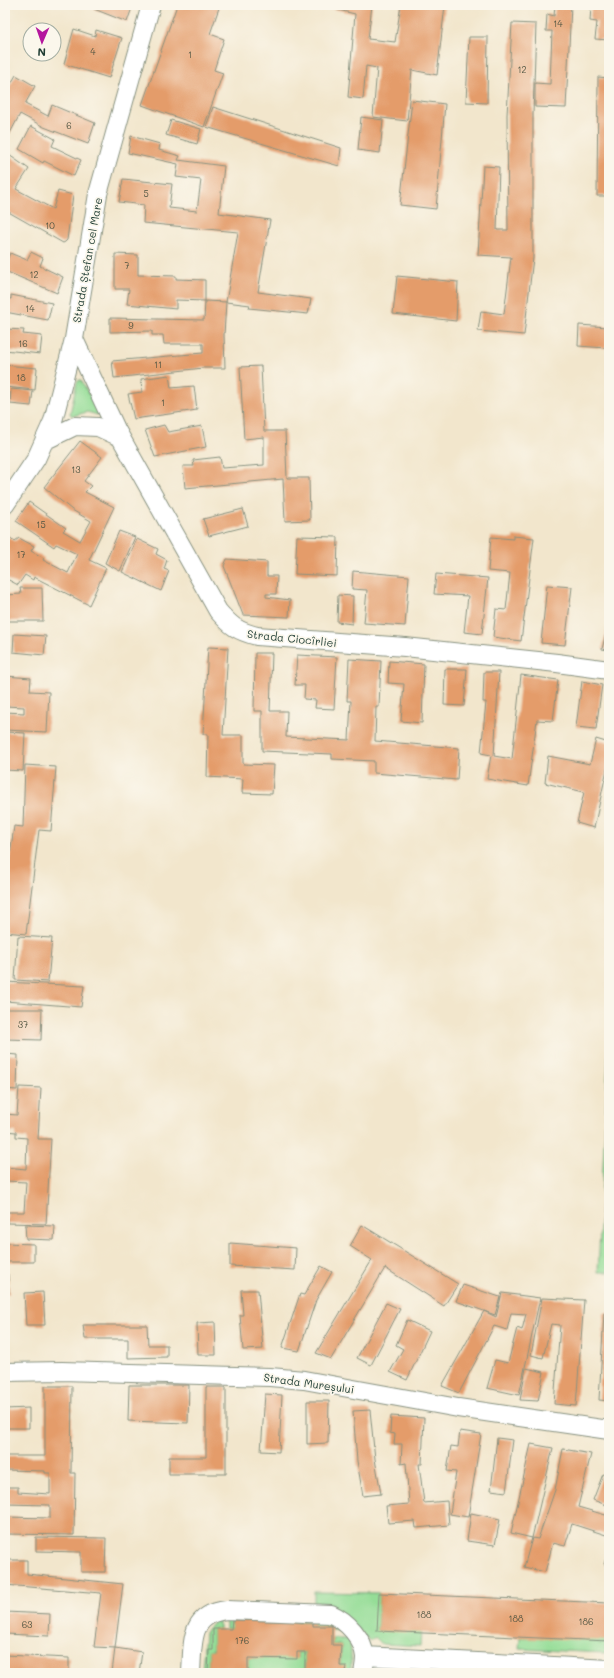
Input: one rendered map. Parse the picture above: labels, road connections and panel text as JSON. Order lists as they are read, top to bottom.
{
  "streets": {
    "street": ["Strada Ștefan cel Mare", "Strada Ciocîrliei", "Strada Mureșului"]
  },
  "crossings": [
    ["Strada Ștefan cel Mare", "Strada Ciocîrliei"]
  ],
  "house_numbers": [
    "14",
    "4",
    "1",
    "12",
    "6",
    "5",
    "10",
    "7",
    "12",
    "14",
    "9",
    "16",
    "11",
    "18",
    "1",
    "13",
    "15",
    "17",
    "37",
    "188",
    "188",
    "186",
    "63",
    "176"
  ],
  "north": "bottom"
}
